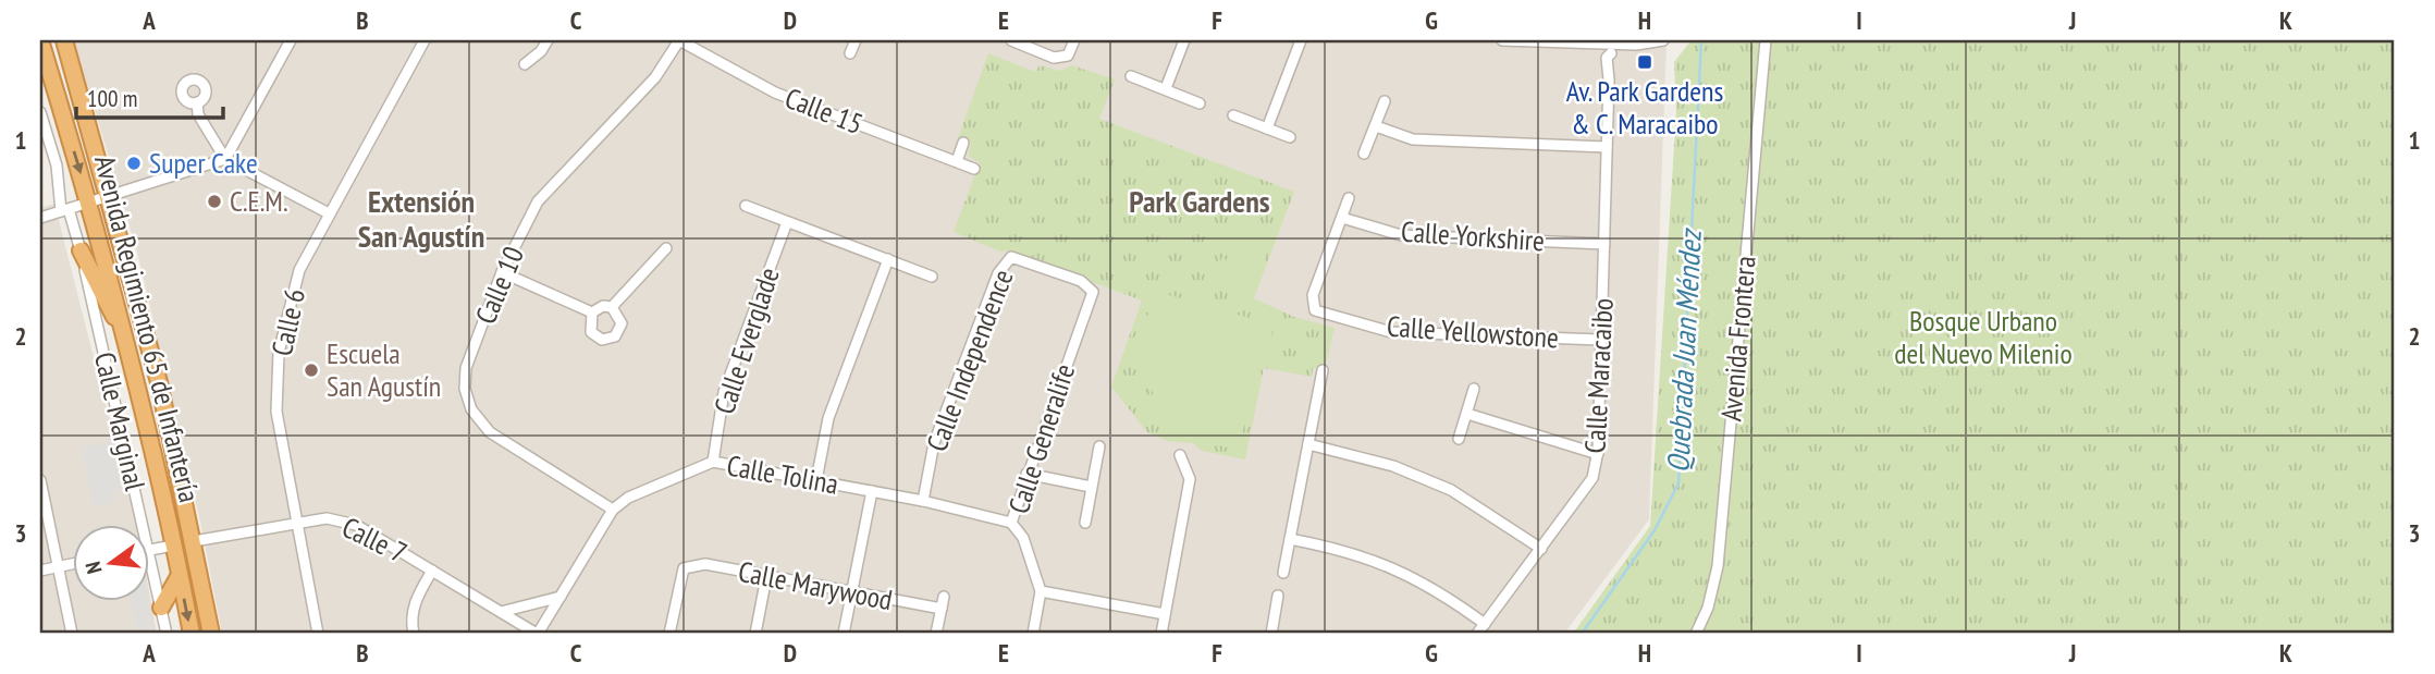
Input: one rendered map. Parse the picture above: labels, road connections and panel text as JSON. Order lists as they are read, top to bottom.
{
  "streets": {
    "highway": ["Avenida Regimiento 65 de Infantería"],
    "street": [
      "Calle 15",
      "Calle Yorkshire",
      "Calle 10",
      "Calle 6",
      "Calle Yellowstone",
      "Avenida Frontera",
      "Calle Everglade",
      "Calle Independence",
      "Calle Maracaibo",
      "Calle Marginal",
      "Calle Generalife",
      "Calle Tolina",
      "Calle 7",
      "Calle Marywood"
    ]
  },
  "crossings": [
    ["Calle 15", "Calle 10"],
    ["Calle Yorkshire", "Calle Yellowstone"],
    ["Calle Yorkshire", "Calle Maracaibo"],
    ["Calle 10", "Calle Tolina"],
    ["Calle 6", "Calle 7"],
    ["Avenida Regimiento 65 de Infantería", "Calle 7"],
    ["Calle Yellowstone", "Calle Maracaibo"],
    ["Calle Everglade", "Calle Tolina"],
    ["Calle Independence", "Calle Generalife"],
    ["Calle Independence", "Calle Tolina"],
    ["Calle Generalife", "Calle Tolina"]
  ],
  "districts": ["Extensión San Agustín", "Park Gardens"],
  "water": ["Quebrada Juan Méndez"],
  "parks": ["Bosque Urbano del Nuevo Milenio"],
  "places": {
    "transit": ["Av. Park Gardens & C. Maracaibo"],
    "other": ["Super Cake", "C.E.M.", "Escuela San Agustín"]
  },
  "scale_bar": "100 m",
  "north": "left",
  "grid": {
    "columns": [
      "A",
      "B",
      "C",
      "D",
      "E",
      "F",
      "G",
      "H",
      "I",
      "J",
      "K"
    ],
    "rows": ["1", "2", "3"]
  }
}
